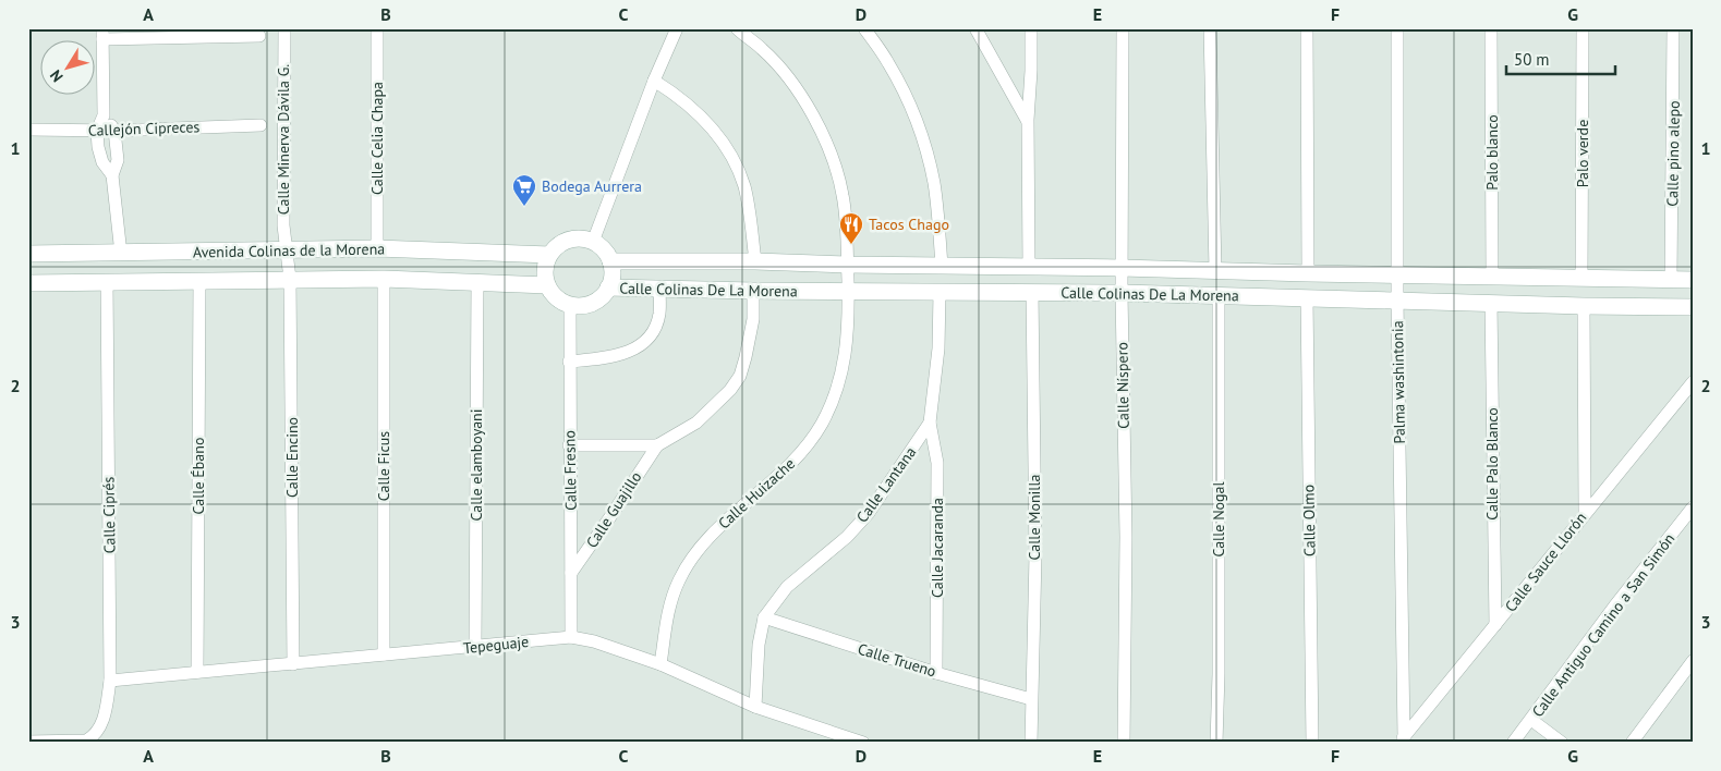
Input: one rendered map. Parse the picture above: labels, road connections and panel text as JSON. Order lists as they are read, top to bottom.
{
  "streets": {
    "street": [
      "Callejón Cipreces",
      "Calle Celia Chapa",
      "Calle Minerva Dávila G.",
      "Palo blanco",
      "Palo verde",
      "Calle pino alepo",
      "Avenida Colinas de la Morena",
      "Calle Colinas De La Morena",
      "Palma washintonia",
      "Calle Níspero",
      "Calle Encino",
      "Calle Palo Blanco",
      "Calle elamboyani",
      "Calle Ficus",
      "Calle Fresno",
      "Calle Ébano",
      "Calle Lantana",
      "Calle Huizache",
      "Calle Guajillo",
      "Calle Ciprés",
      "Calle Monilla",
      "Calle Nogal",
      "Calle Olmo",
      "Calle Jacaranda",
      "Calle Sauce Llorón",
      "Calle Antiguo Camino a San Simón",
      "Tepeguaje",
      "Calle Trueno"
    ]
  },
  "crossings": [
    ["Calle Celia Chapa", "Avenida Colinas de la Morena"],
    ["Calle Minerva Dávila G.", "Avenida Colinas de la Morena"],
    ["Calle Minerva Dávila G.", "Calle Encino"],
    ["Palo blanco", "Calle Colinas De La Morena"],
    ["Palo verde", "Calle Colinas De La Morena"],
    ["Calle pino alepo", "Calle Colinas De La Morena"],
    ["Avenida Colinas de la Morena", "Calle Colinas De La Morena"],
    ["Avenida Colinas de la Morena", "Calle Encino"],
    ["Avenida Colinas de la Morena", "Calle elamboyani"],
    ["Avenida Colinas de la Morena", "Calle Ficus"],
    ["Avenida Colinas de la Morena", "Calle Fresno"],
    ["Avenida Colinas de la Morena", "Calle Ébano"],
    ["Avenida Colinas de la Morena", "Calle Ciprés"],
    ["Calle Colinas De La Morena", "Palma washintonia"],
    ["Calle Colinas De La Morena", "Calle Níspero"],
    ["Calle Colinas De La Morena", "Calle Palo Blanco"],
    ["Calle Colinas De La Morena", "Calle Fresno"],
    ["Calle Colinas De La Morena", "Calle Lantana"],
    ["Calle Colinas De La Morena", "Calle Huizache"],
    ["Calle Colinas De La Morena", "Calle Guajillo"],
    ["Calle Colinas De La Morena", "Calle Monilla"],
    ["Calle Colinas De La Morena", "Calle Nogal"],
    ["Calle Colinas De La Morena", "Calle Olmo"],
    ["Palma washintonia", "Calle Sauce Llorón"],
    ["Calle Encino", "Tepeguaje"],
    ["Calle Palo Blanco", "Calle Sauce Llorón"],
    ["Calle elamboyani", "Tepeguaje"],
    ["Calle Ficus", "Tepeguaje"],
    ["Calle Fresno", "Calle Guajillo"],
    ["Calle Fresno", "Tepeguaje"],
    ["Calle Ébano", "Tepeguaje"],
    ["Calle Lantana", "Calle Jacaranda"],
    ["Calle Lantana", "Tepeguaje"],
    ["Calle Lantana", "Calle Trueno"],
    ["Calle Huizache", "Tepeguaje"],
    ["Calle Ciprés", "Tepeguaje"],
    ["Calle Monilla", "Calle Trueno"],
    ["Calle Jacaranda", "Calle Trueno"]
  ],
  "places": {
    "supermarket": ["Bodega Aurrera"],
    "restaurant": ["Tacos Chago"]
  },
  "scale_bar": "50 m",
  "north": "bottom left",
  "grid": {
    "columns": [
      "A",
      "B",
      "C",
      "D",
      "E",
      "F",
      "G"
    ],
    "rows": ["1", "2", "3"]
  }
}
